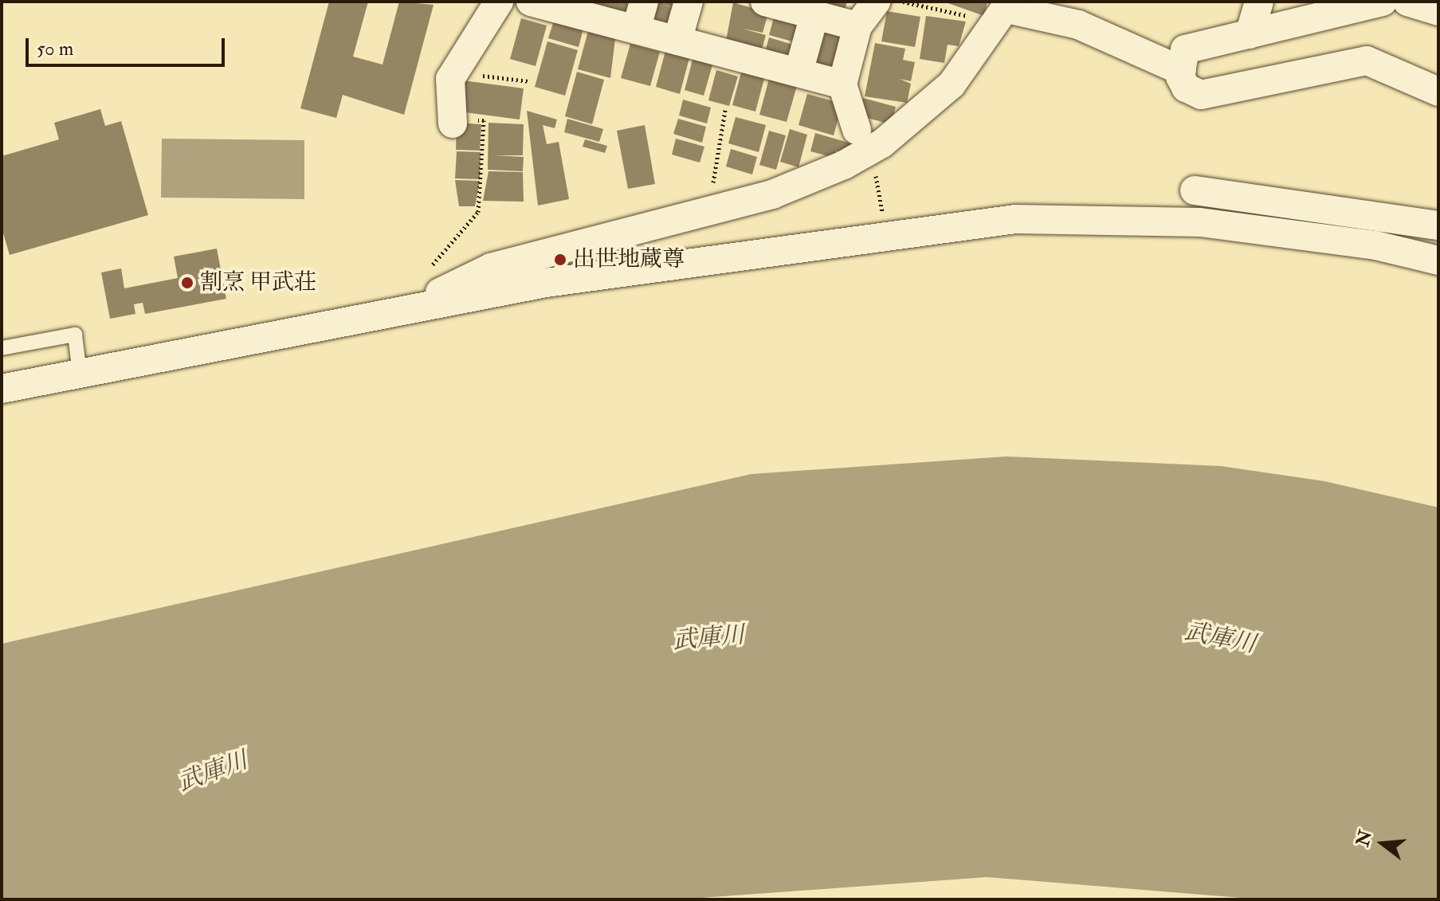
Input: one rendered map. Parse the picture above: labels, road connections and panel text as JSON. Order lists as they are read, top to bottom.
{
  "water": ["武庫川"],
  "places": ["出世地蔵尊", "割烹 甲武荘"],
  "scale_bar": "50 m",
  "north": "left"
}
